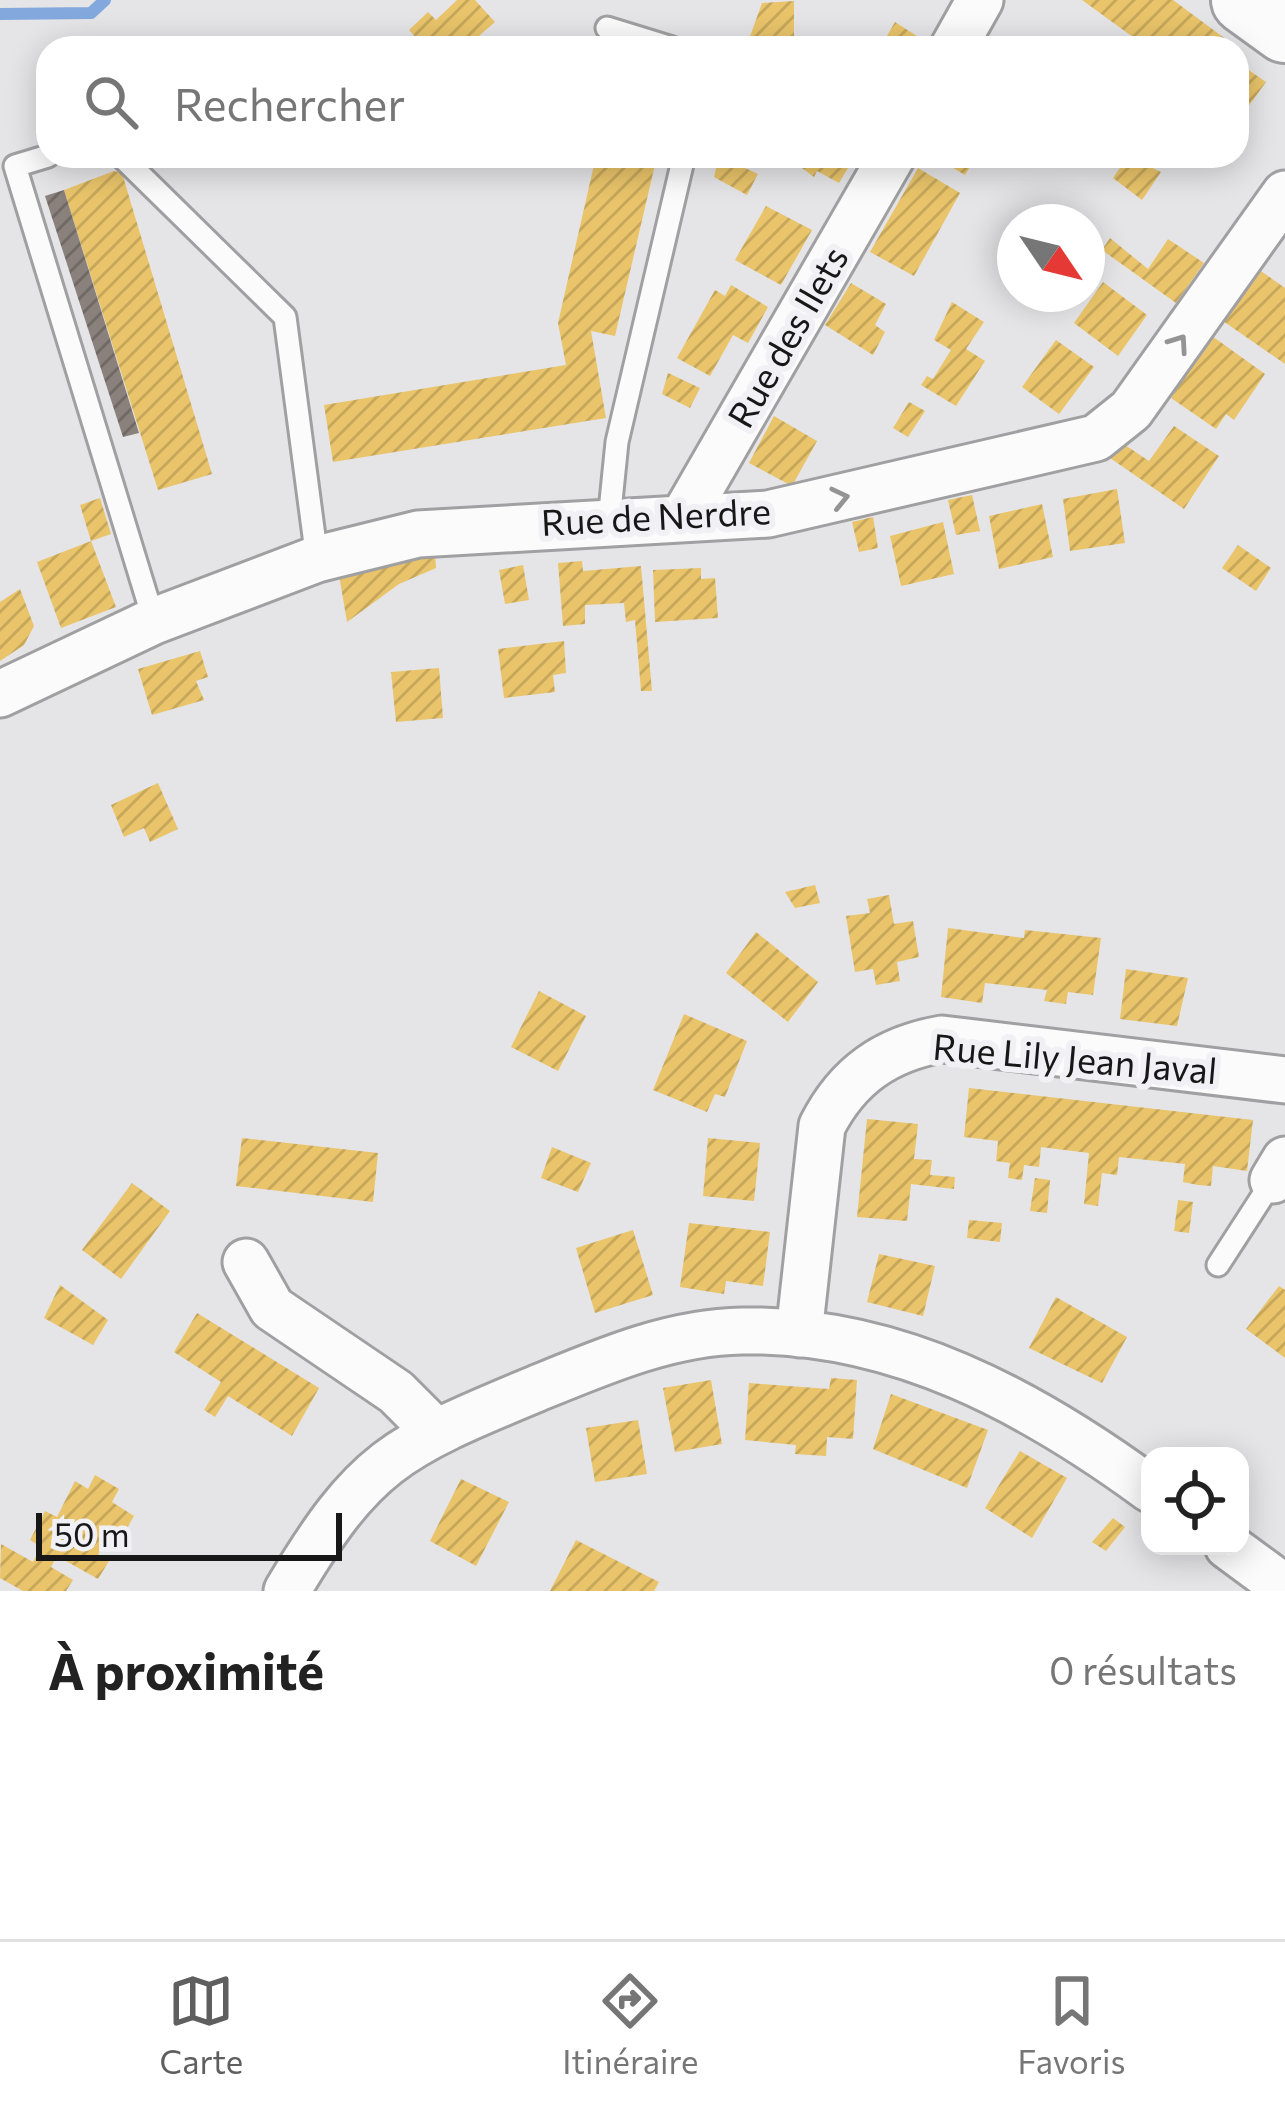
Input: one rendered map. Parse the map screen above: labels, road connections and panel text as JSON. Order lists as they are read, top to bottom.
{
  "streets": {
    "street": ["Rue des Ilets", "Rue de Nerdre", "Rue Lily Jean Javal"]
  },
  "crossings": [
    ["Rue des Ilets", "Rue de Nerdre"]
  ],
  "one_way": ["Rue de Nerdre"],
  "scale_bar": "50 m",
  "north": "bottom right",
  "page": {
    "search": "Rechercher",
    "scale": "50 m",
    "heading": ["À proximité", "0 résultats"],
    "nav": ["Carte", "Itinéraire", "Favoris"]
  }
}
